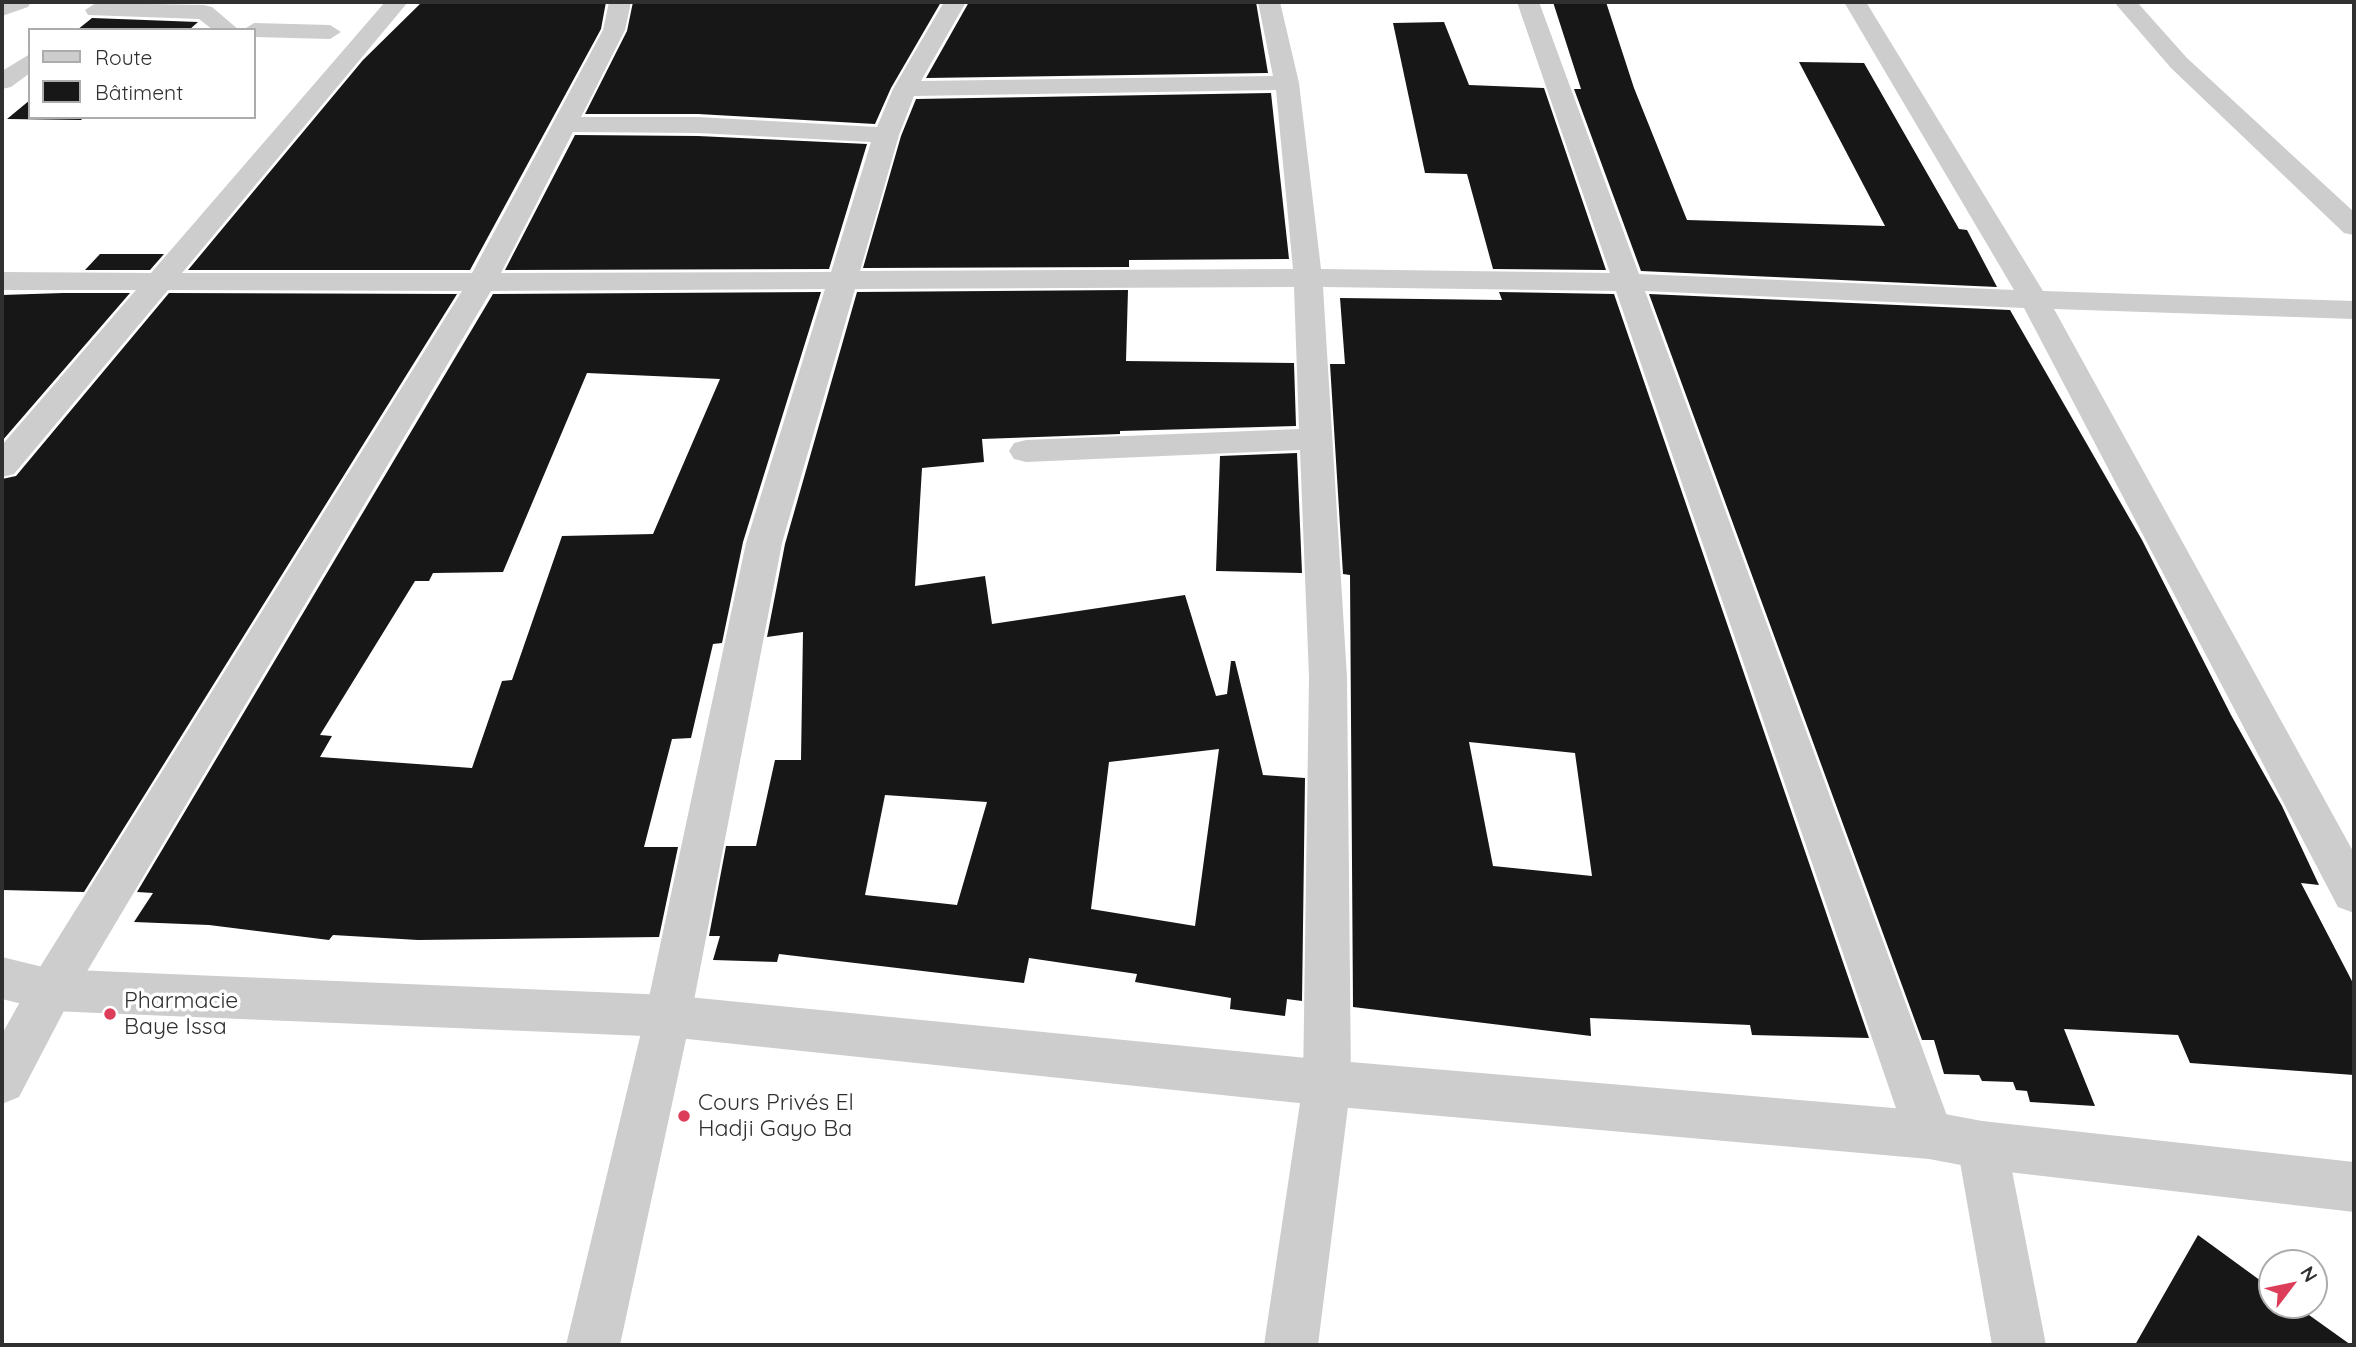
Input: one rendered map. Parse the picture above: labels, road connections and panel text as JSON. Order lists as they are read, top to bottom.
{
  "places": ["Pharmacie Baye Issa", "Cours Privés El Hadji Gayo Ba"],
  "legend": ["Route", "Bâtiment"],
  "north": "top right"
}
